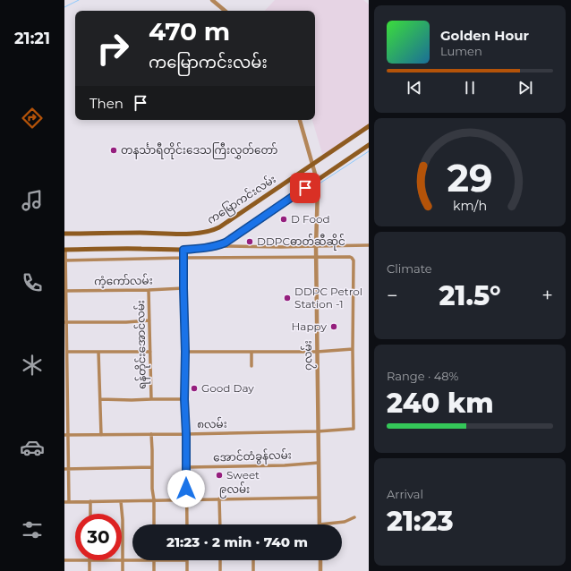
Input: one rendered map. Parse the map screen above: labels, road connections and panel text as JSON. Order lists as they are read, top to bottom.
{
  "streets": {
    "main road": ["ကမြောကင်းလမ်း"],
    "street": [
      "ကံ့ကော်လမ်း",
      "ရန်တိုင်းအောင်လမ်း",
      "၇လမ်း",
      "၈လမ်း",
      "အောင်တံခွန်လမ်း",
      "၉လမ်း"
    ]
  },
  "crossings": [
    ["ကမြောကင်းလမ်း", "၇လမ်း"],
    ["ကံ့ကော်လမ်း", "ရန်တိုင်းအောင်လမ်း"],
    ["၇လမ်း", "၈လမ်း"],
    ["၇လမ်း", "အောင်တံခွန်လမ်း"],
    ["၇လမ်း", "၉လမ်း"]
  ],
  "places": [
    "တနင်္သာရီတိုင်းဒေသကြီးလွှတ်တော်",
    "D Food",
    "DDPCဓာတ်ဆီဆိုင်",
    "DDPC Petrol Station -1",
    "Happy",
    "Good Day",
    "Sweet"
  ],
  "page": {
    "tabs": "21:21",
    "turn": ["470 m", "ကမြောကင်းလမ်း"],
    "song": ["Golden Hour", "Lumen"],
    "then": "Then",
    "tile": [
      "Climate",
      ["Range · 48%", "240 km"],
      ["Arrival", "21:23"]
    ],
    "heat": ["−", "21.5°", "+"],
    "limit": "30",
    "trip": "21:23 · 2 min · 740 m",
    "gauge": ["29", "km/h"]
  }
}
